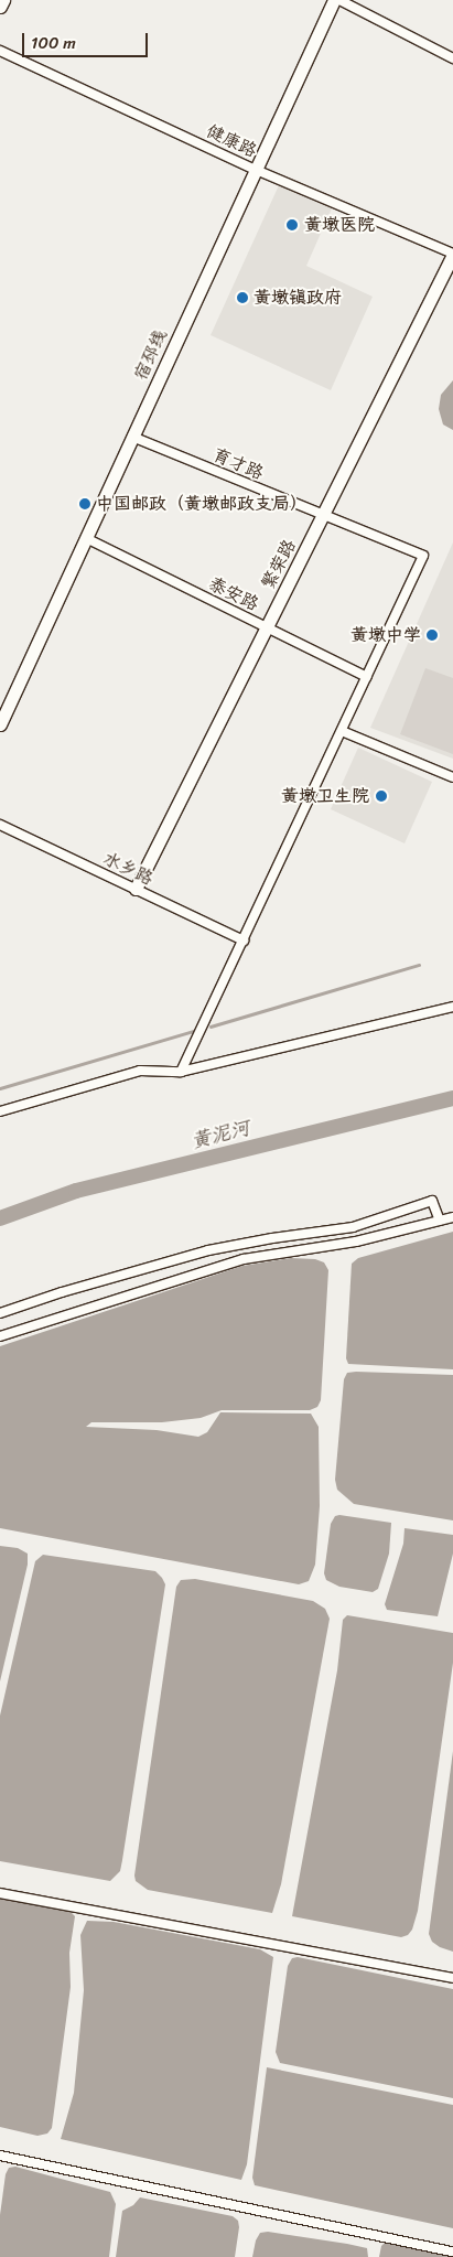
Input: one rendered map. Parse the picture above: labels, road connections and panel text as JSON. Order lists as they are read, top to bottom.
{
  "streets": {
    "street": [
      "健康路",
      "宿邳线",
      "育才路",
      "繁荣路",
      "泰安路",
      "水乡路"
    ]
  },
  "crossings": [
    ["健康路", "宿邳线"],
    ["健康路", "繁荣路"],
    ["宿邳线", "育才路"],
    ["宿邳线", "泰安路"],
    ["育才路", "繁荣路"],
    ["育才路", "泰安路"],
    ["繁荣路", "泰安路"],
    ["繁荣路", "水乡路"]
  ],
  "water": ["黄泥河"],
  "places": [
    "黄墩医院",
    "黄墩镇政府",
    "中国邮政（黄墩邮政支局）",
    "黄墩中学",
    "黄墩卫生院"
  ],
  "scale_bar": "100 m"
}
